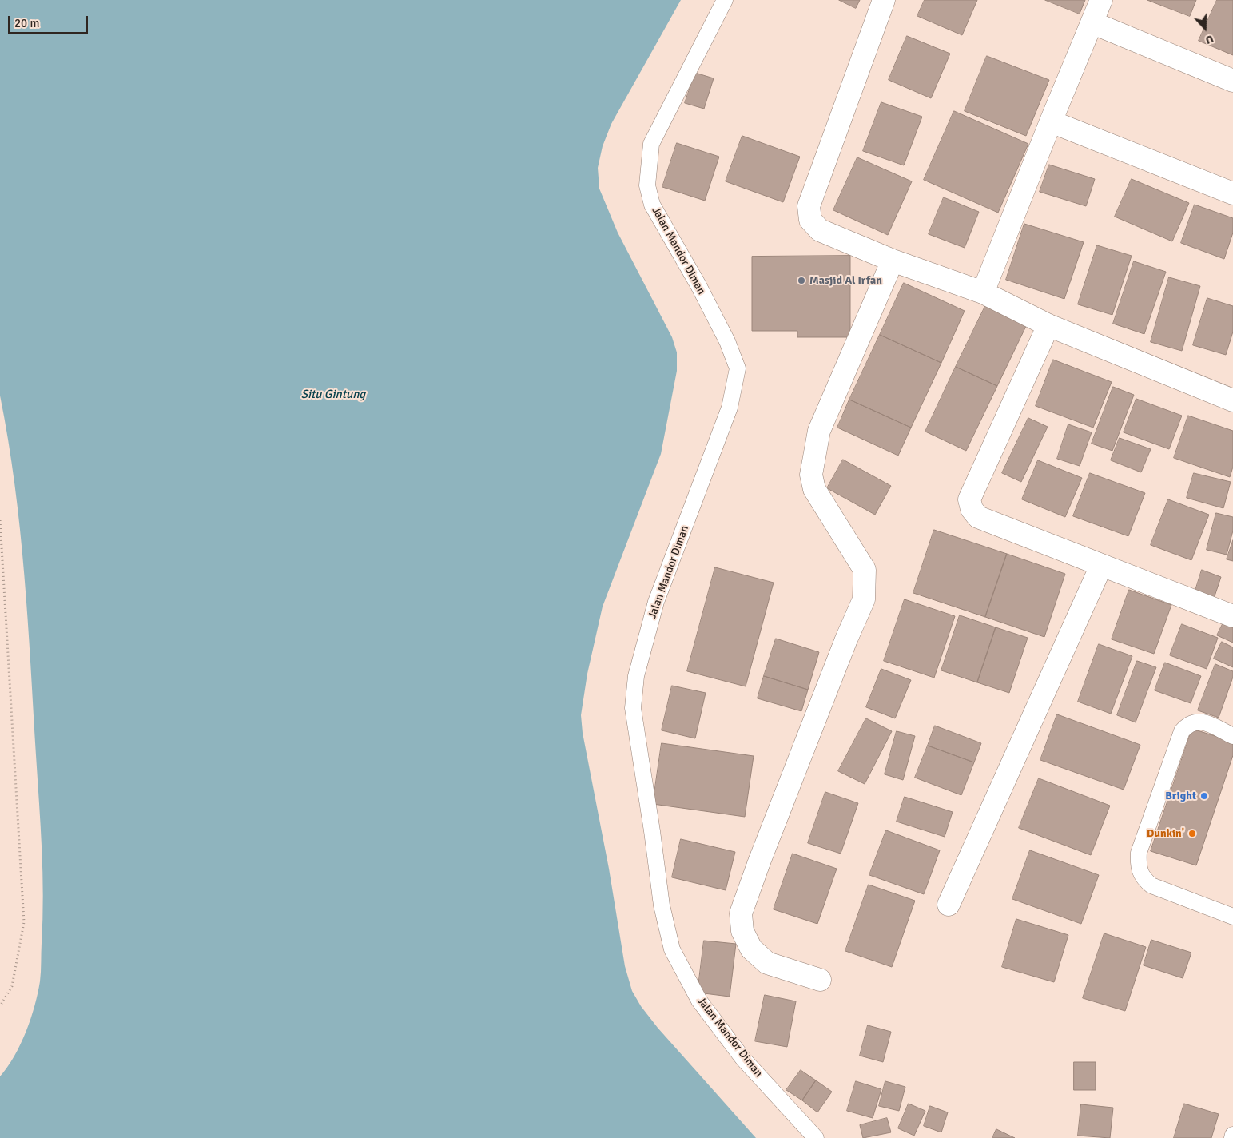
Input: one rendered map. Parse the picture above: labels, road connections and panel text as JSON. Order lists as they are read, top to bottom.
{
  "streets": {
    "lane": ["Jalan Mandor Diman"]
  },
  "water": ["Situ Gintung"],
  "places": ["Masjid Al Irfan", "Bright", "Dunkin'"],
  "scale_bar": "20 m",
  "north": "bottom"
}
